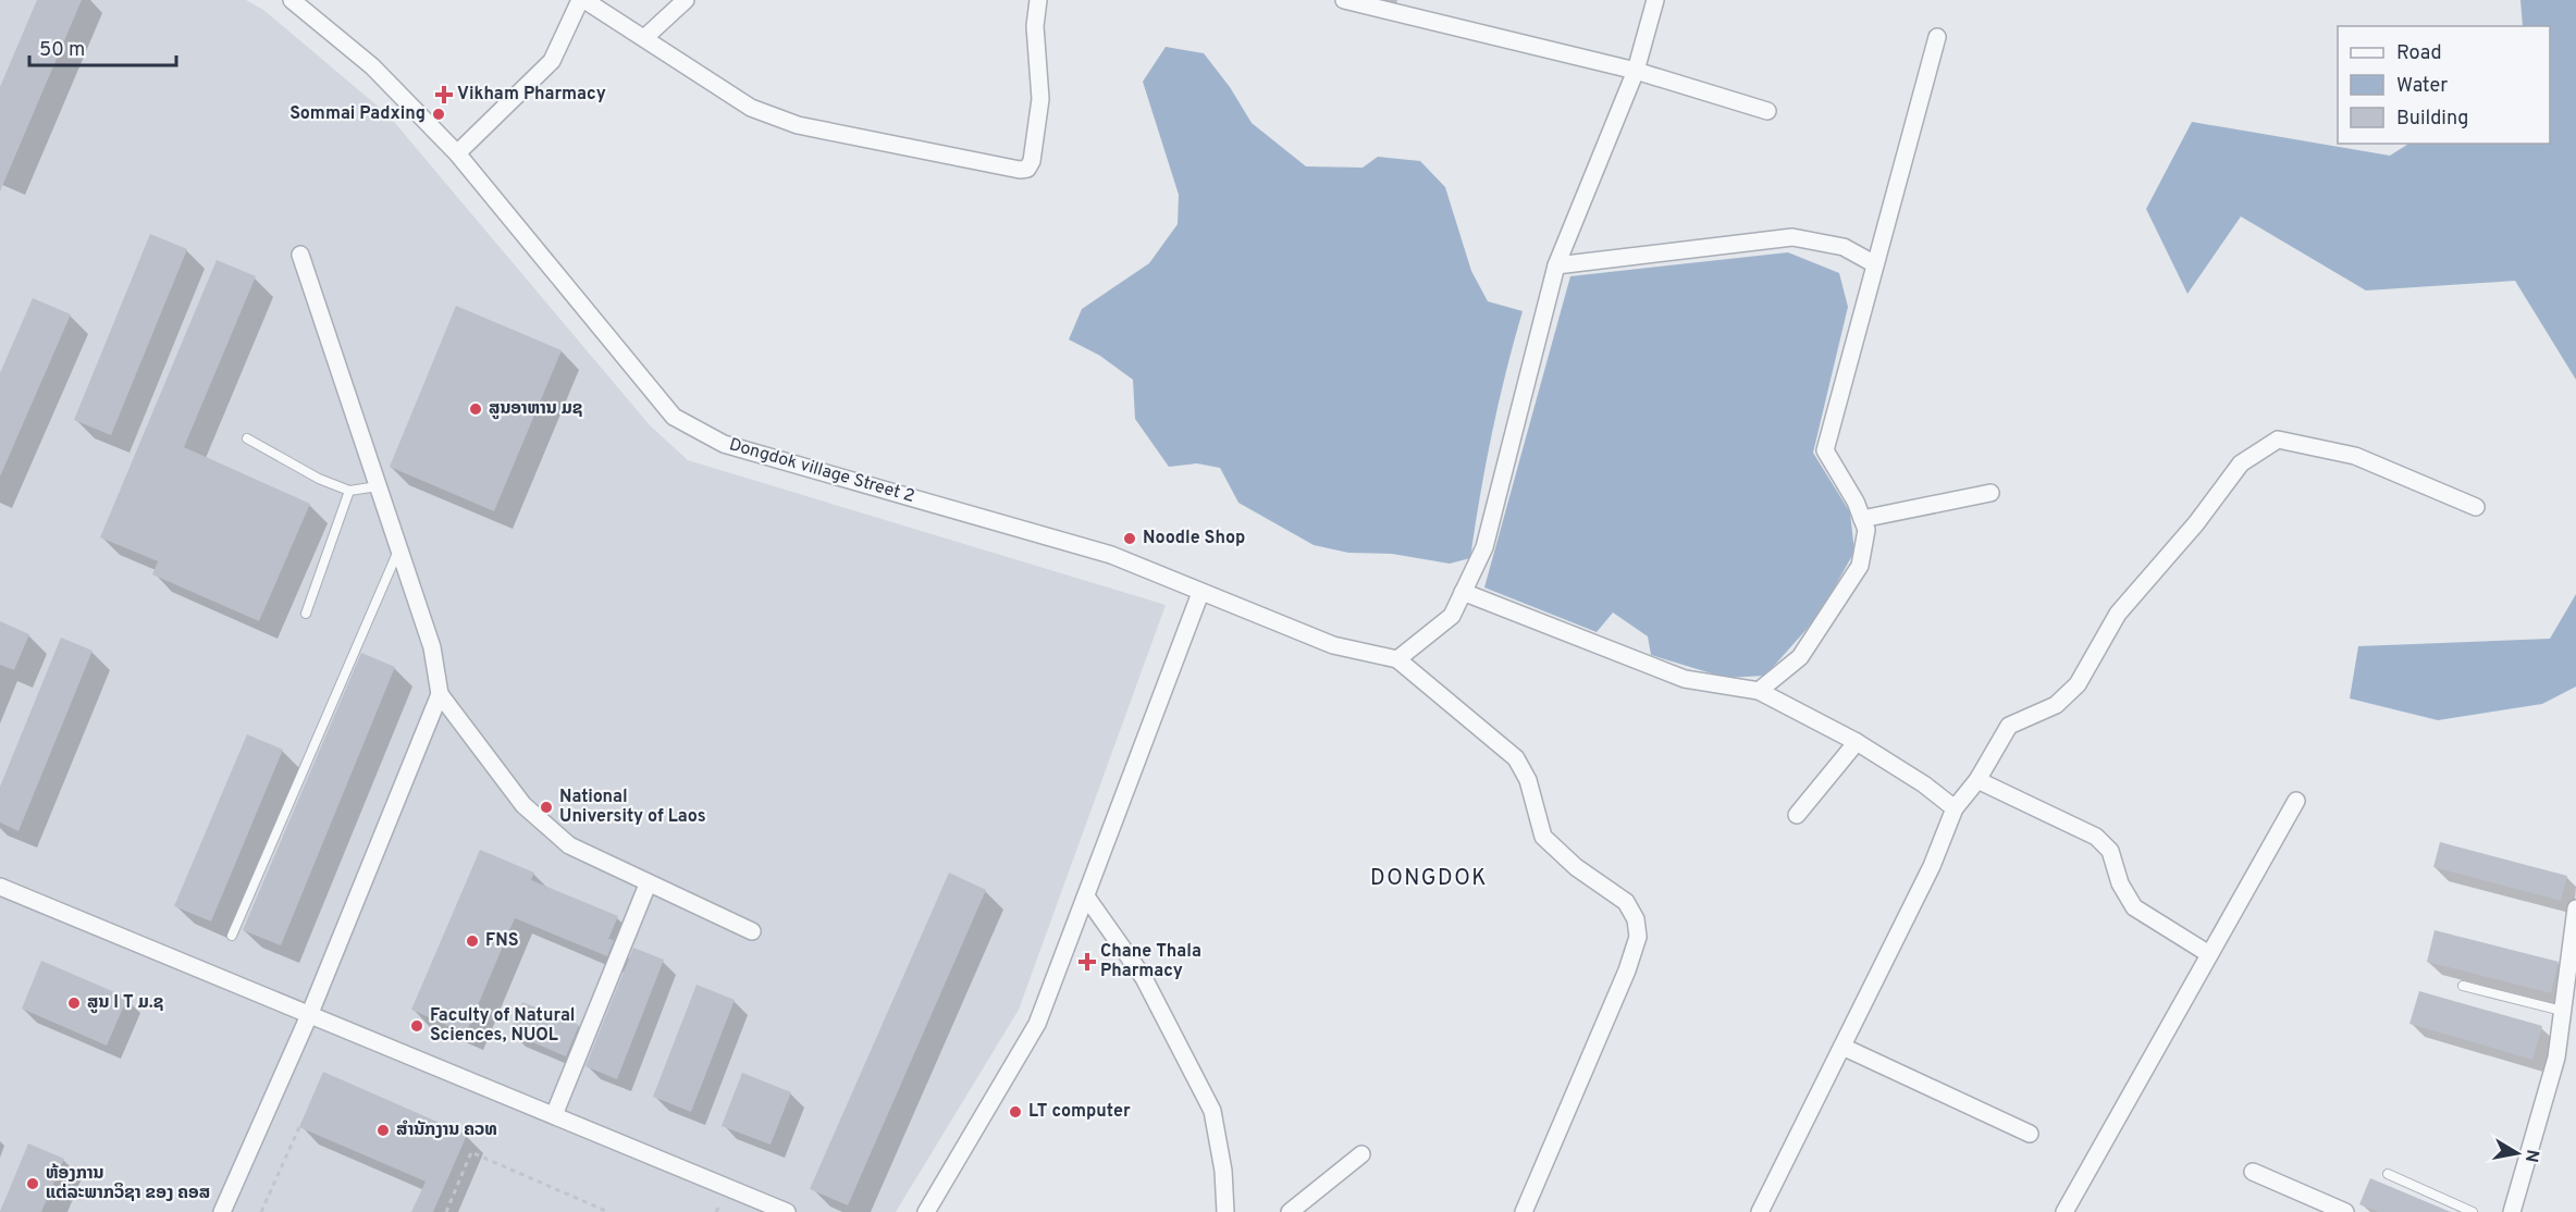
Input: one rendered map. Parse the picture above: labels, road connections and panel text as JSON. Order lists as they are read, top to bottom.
{
  "streets": {
    "street": ["Dongdok village Street 2"]
  },
  "districts": ["DONGDOK"],
  "places": {
    "health": ["Vikham Pharmacy", "Chane Thala Pharmacy"],
    "other": [
      "Sommai Padxing",
      "ສູນອາຫານ ມຊ",
      "Noodle Shop",
      "National University of Laos",
      "FNS",
      "ສູນ I T ມ.ຊ",
      "Faculty of Natural Sciences, NUOL",
      "LT computer",
      "ສຳນັກງານ ຄວທ",
      "ຫ້ອງການ ແຕ່ລະພາກວິຊາ ຂອງ ຄອສ"
    ]
  },
  "legend": ["Road", "Water", "Building"],
  "scale_bar": "50 m",
  "north": "right"
}
